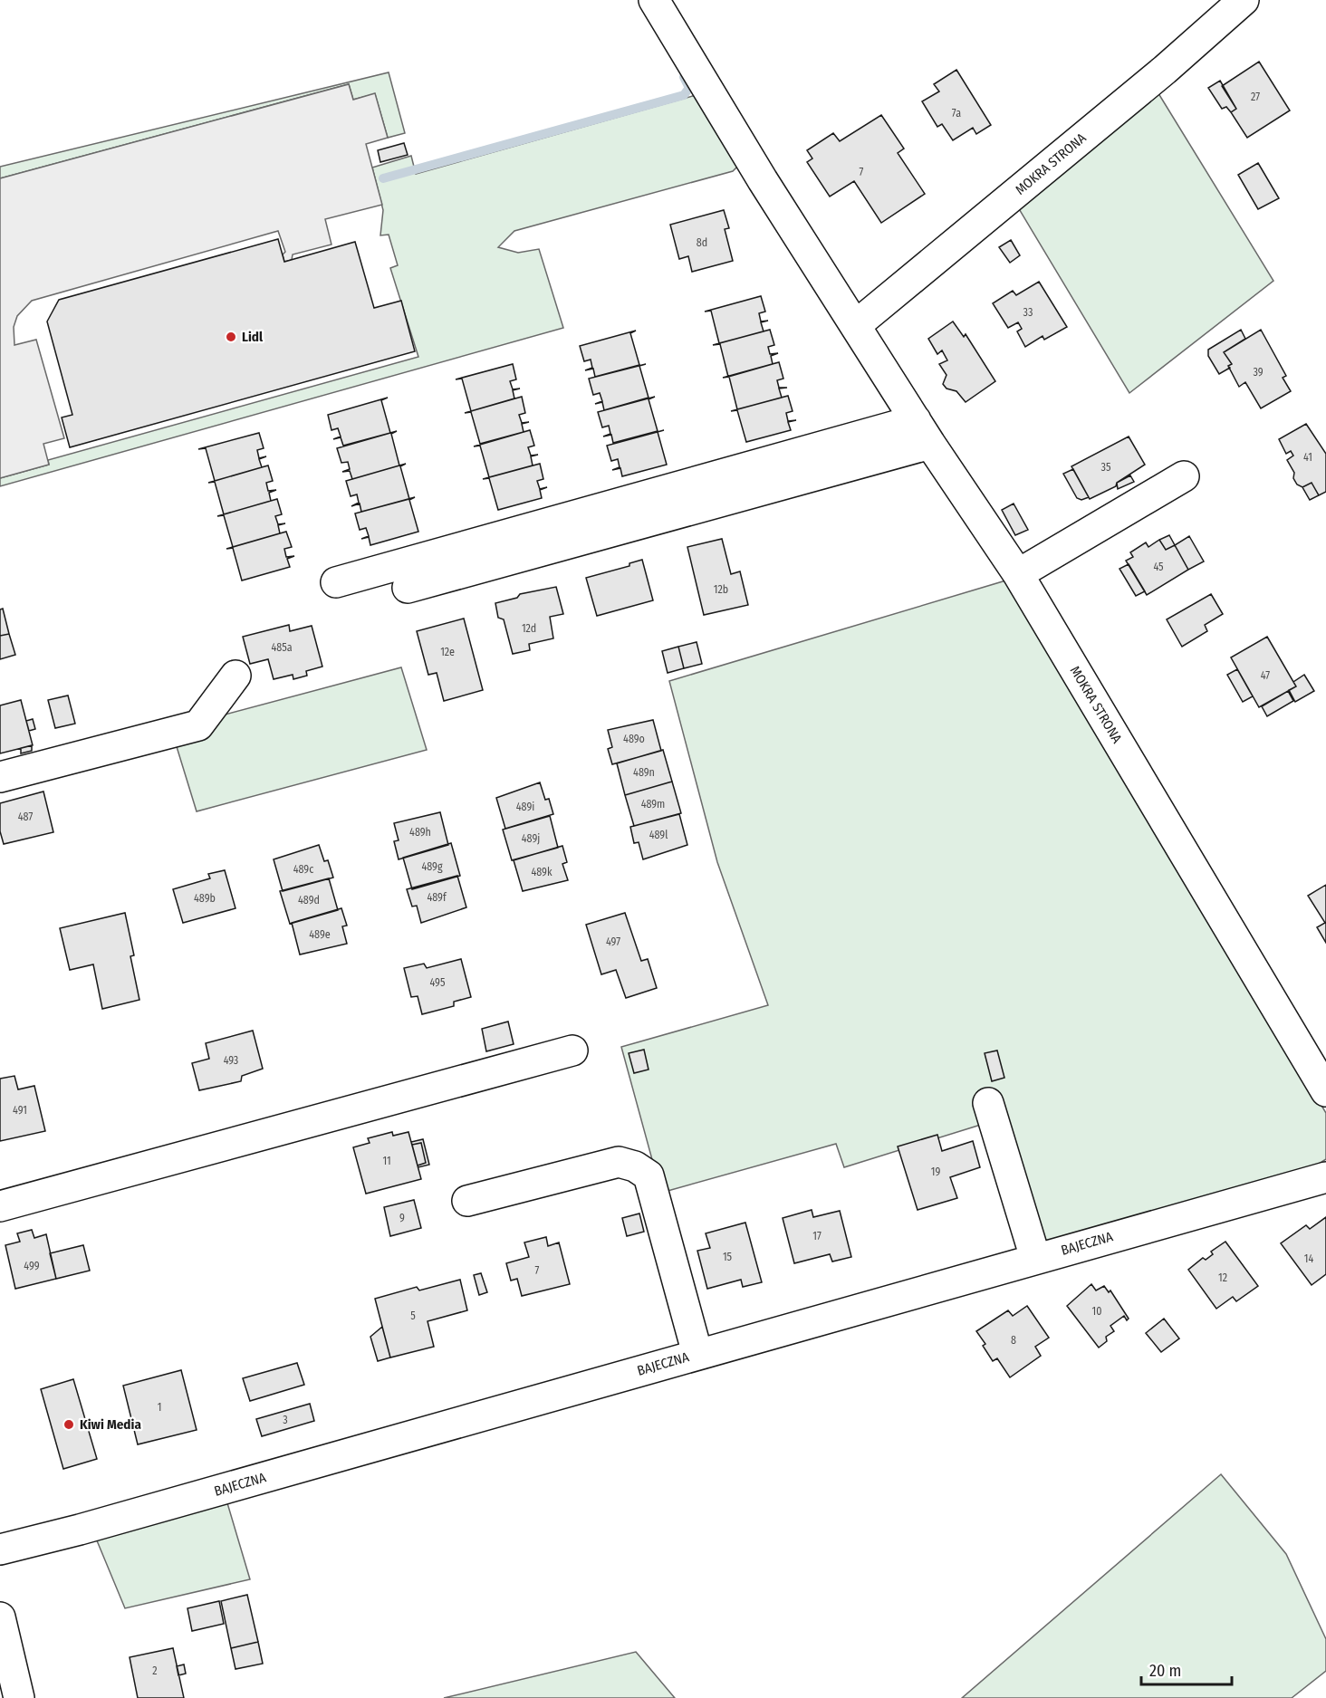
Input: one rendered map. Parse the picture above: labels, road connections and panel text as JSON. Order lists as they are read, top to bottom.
{
  "streets": {
    "street": ["MOKRA STRONA", "BAJECZNA"]
  },
  "places": ["Lidl", "Kiwi Media"],
  "house_numbers": [
    "27",
    "7a",
    "7",
    "8d",
    "33",
    "39",
    "41",
    "35",
    "45",
    "12b",
    "12d",
    "485a",
    "12e",
    "47",
    "489o",
    "489n",
    "489m",
    "489i",
    "487",
    "489h",
    "489l",
    "489j",
    "489g",
    "489c",
    "489k",
    "489f",
    "489b",
    "489d",
    "489e",
    "497",
    "495",
    "493",
    "491",
    "11",
    "19",
    "9",
    "17",
    "15",
    "14",
    "499",
    "7",
    "12",
    "10",
    "5",
    "8",
    "1",
    "3",
    "2"
  ],
  "scale_bar": "20 m"
}
